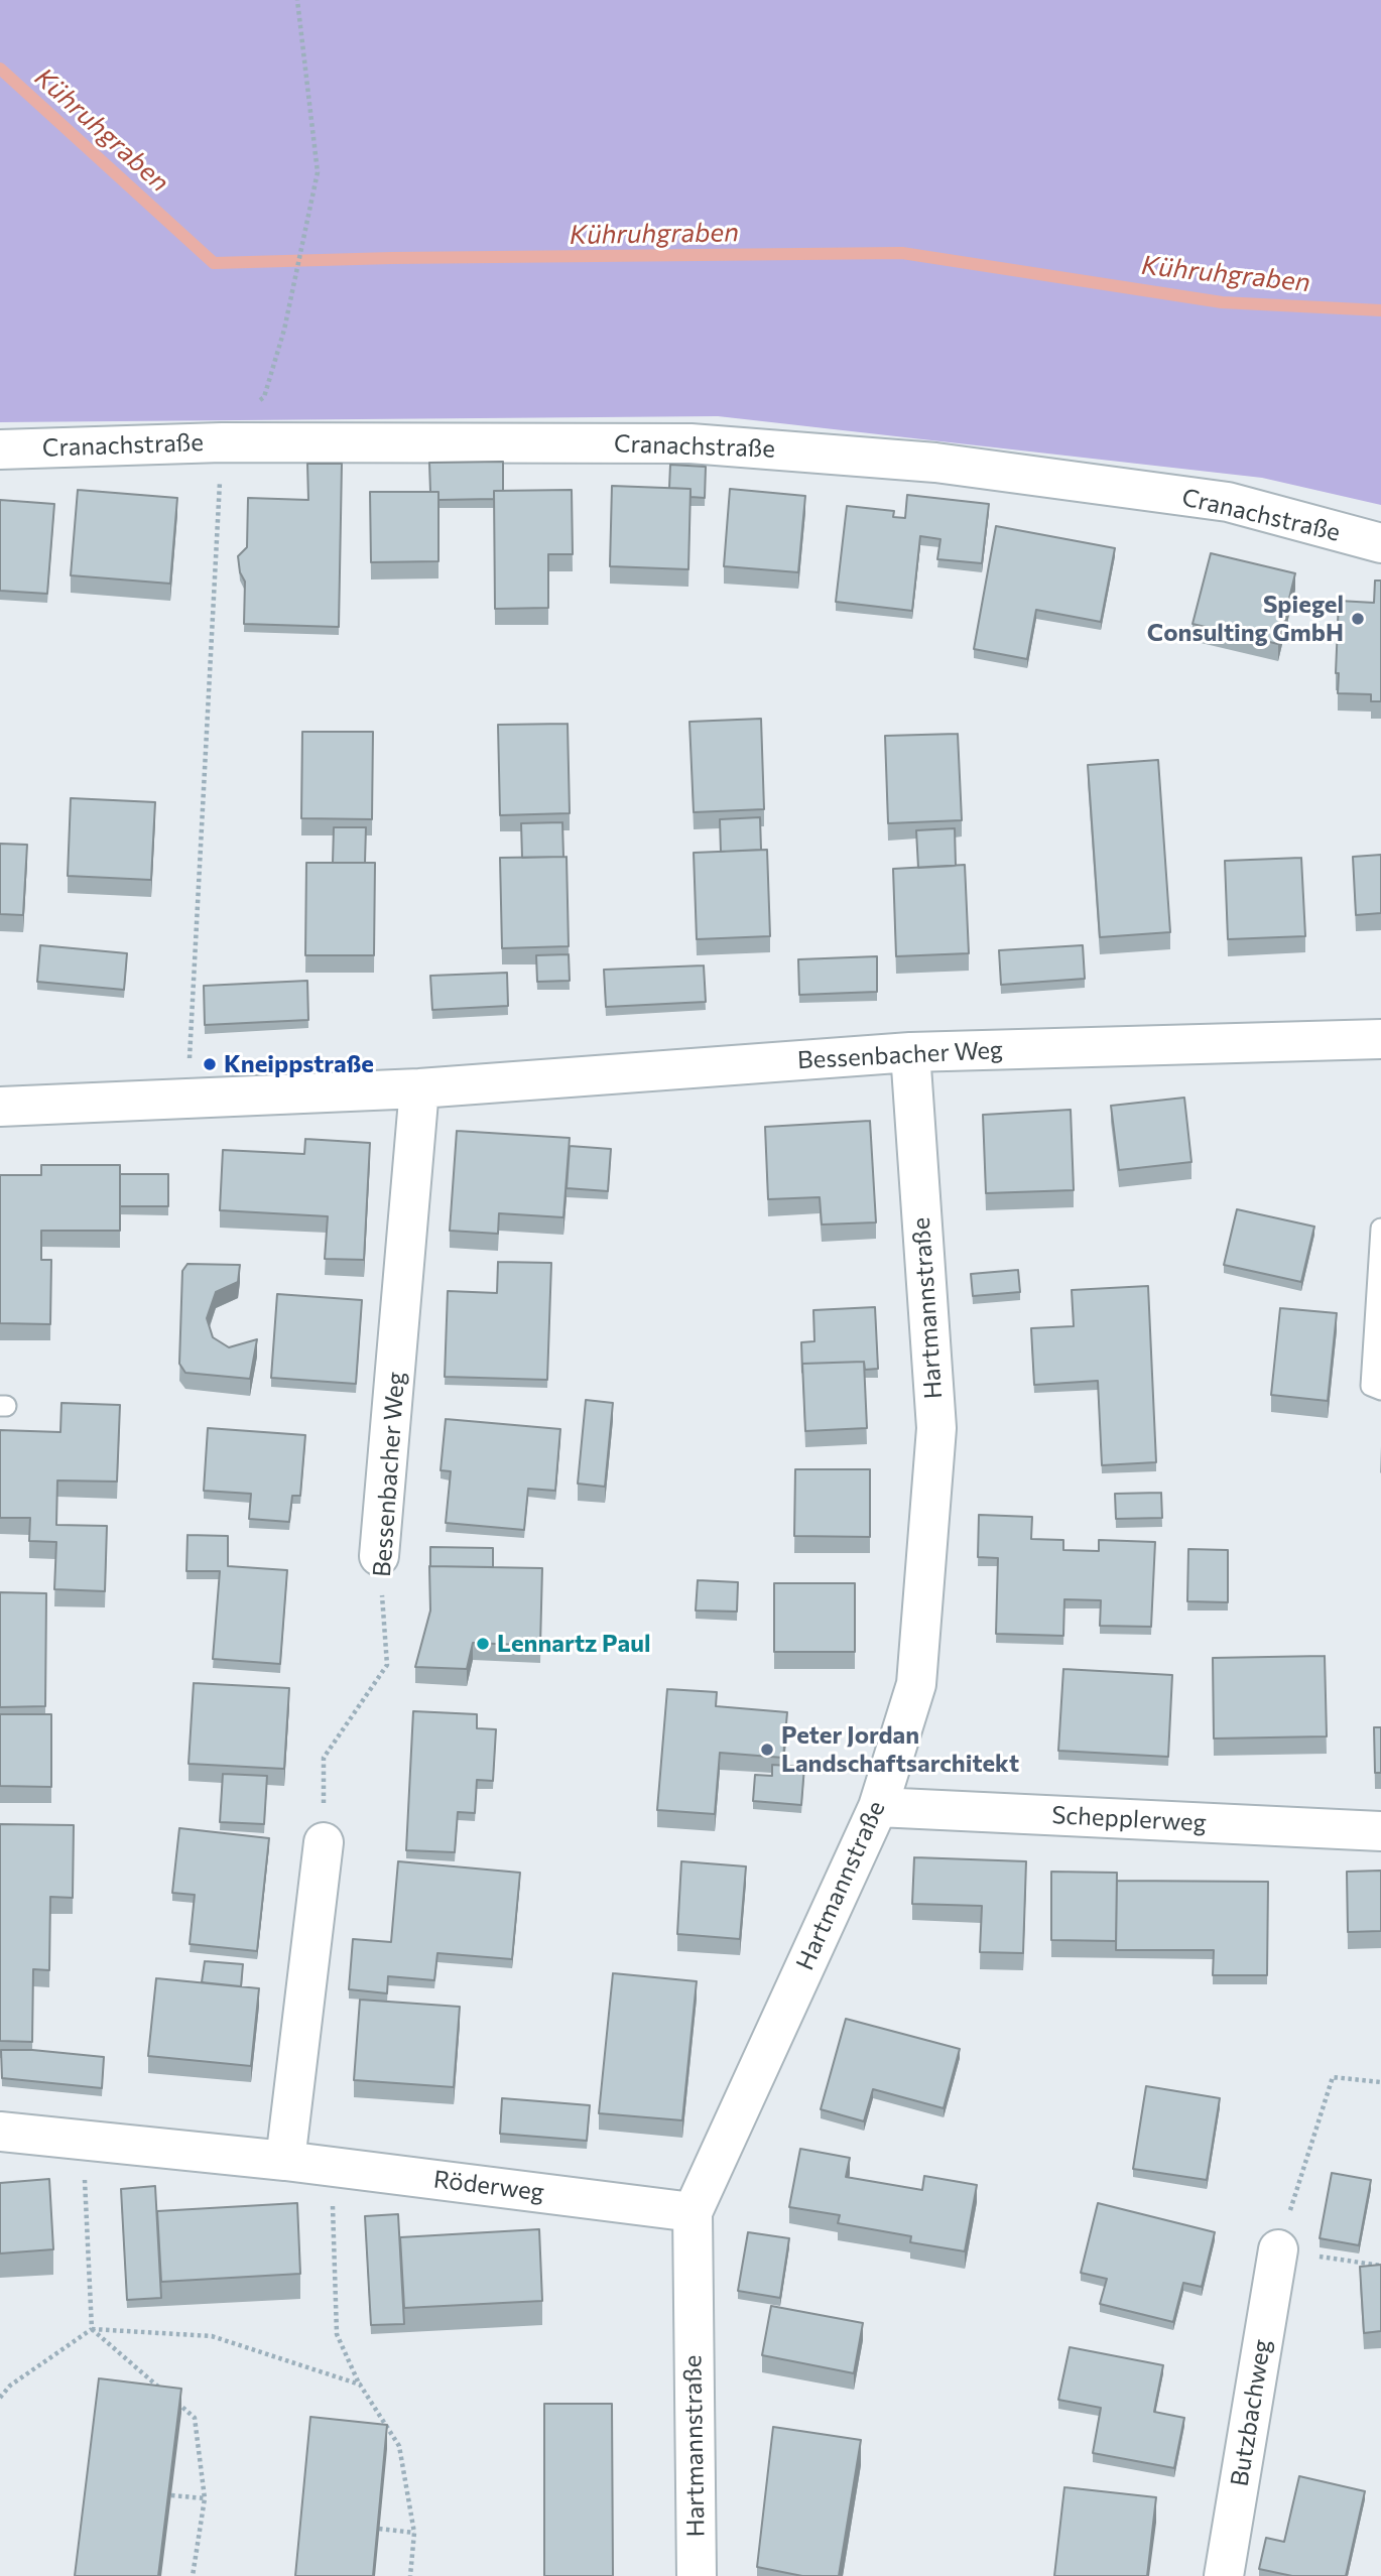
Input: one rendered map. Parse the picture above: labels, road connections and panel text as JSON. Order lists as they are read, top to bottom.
{
  "streets": {
    "street": [
      "Cranachstraße",
      "Bessenbacher Weg",
      "Hartmannstraße",
      "Schepplerweg",
      "Röderweg",
      "Butzbachweg"
    ]
  },
  "crossings": [
    ["Bessenbacher Weg", "Hartmannstraße"],
    ["Hartmannstraße", "Schepplerweg"],
    ["Hartmannstraße", "Röderweg"]
  ],
  "water": ["Kühruhgraben"],
  "places": [
    "Spiegel Consulting GmbH",
    "Kneippstraße",
    "Lennartz Paul",
    "Peter Jordan Landschaftsarchitekt"
  ]
}
